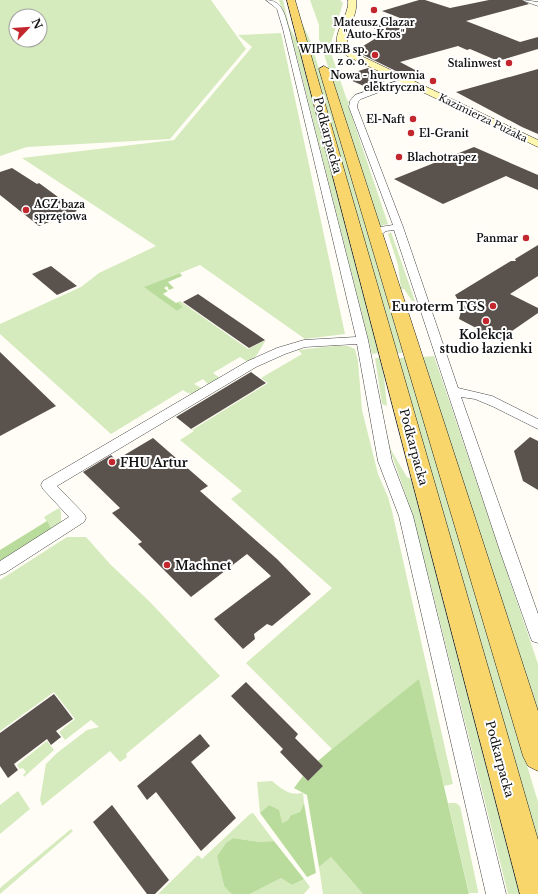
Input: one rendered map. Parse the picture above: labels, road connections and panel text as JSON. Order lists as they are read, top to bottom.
{
  "streets": {
    "main road": ["Podkarpacka"],
    "street": ["Kazimierza Pużaka"]
  },
  "places": [
    "Mateusz Glazar \"Auto-Kros\"",
    "WIPMEB sp. z o. o.",
    "Stalinwest",
    "Nowa - hurtownia elektryczna",
    "El-Naft",
    "El-Granit",
    "Blachotrapez",
    "AGZ baza sprzętowa",
    "Panmar",
    "Euroterm TGS",
    "Kolekcja studio łazienki",
    "FHU Artur",
    "Machnet"
  ],
  "north": "top right"
}
